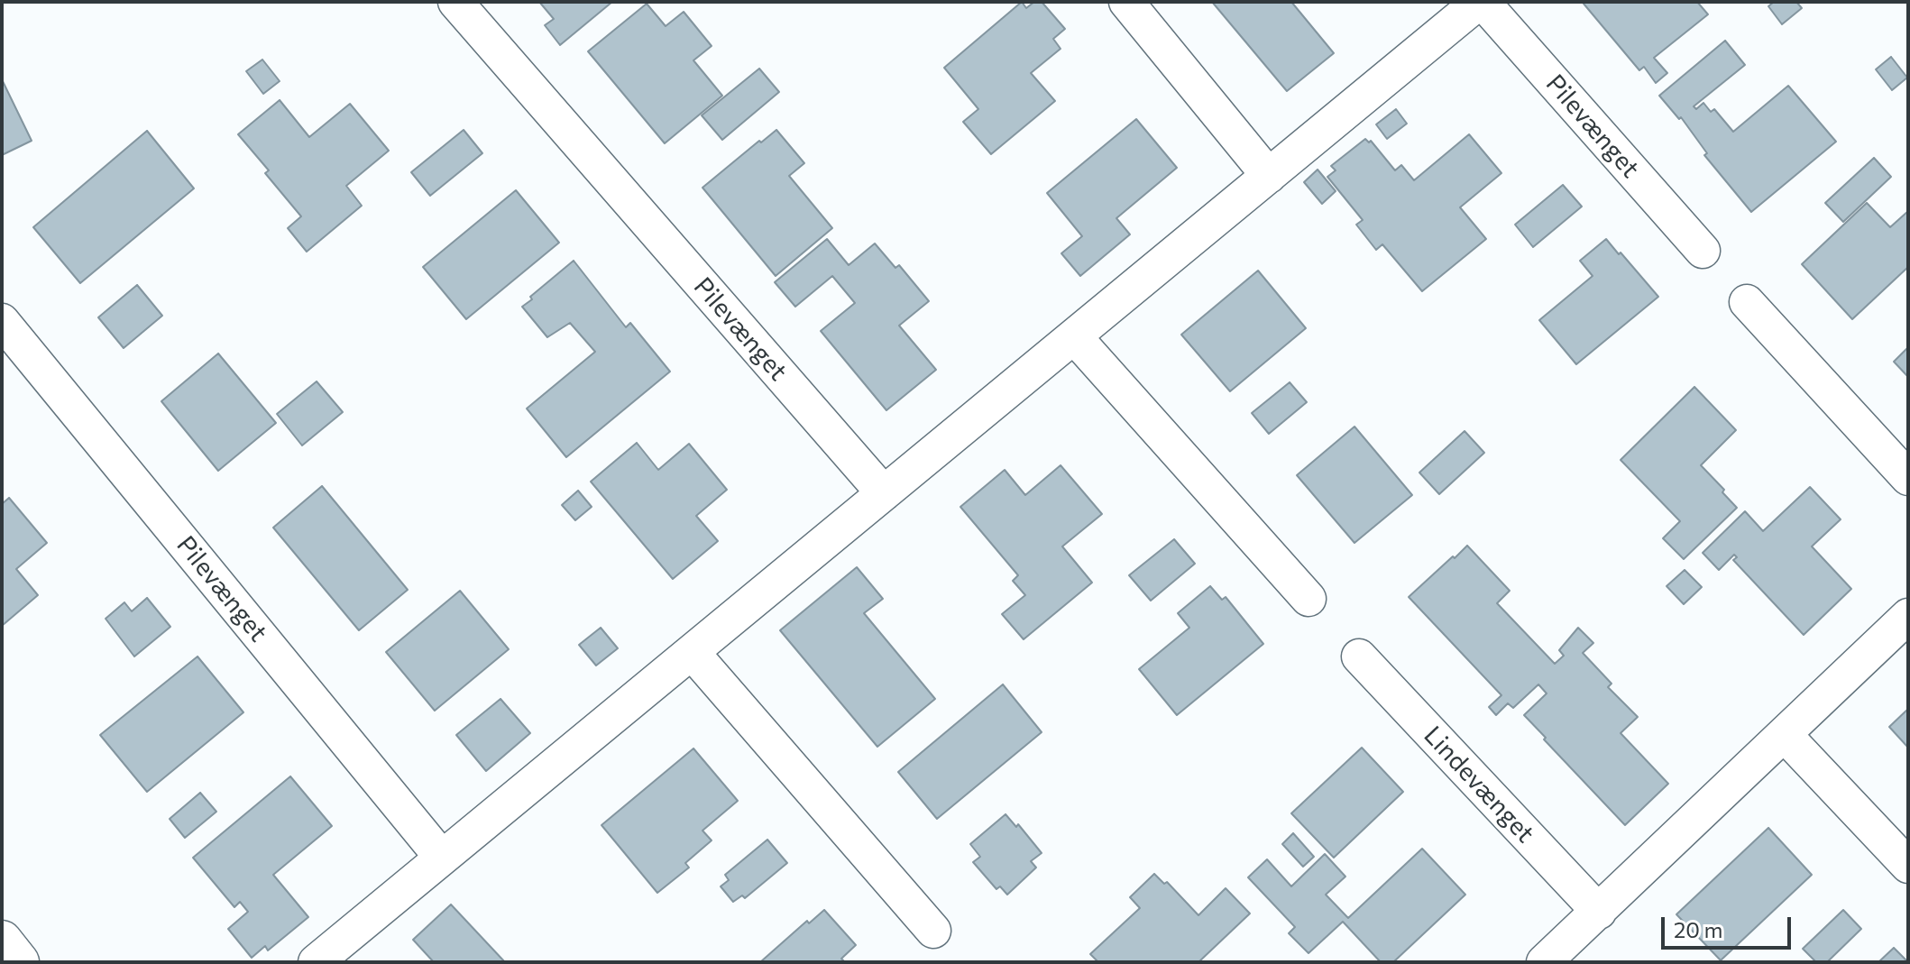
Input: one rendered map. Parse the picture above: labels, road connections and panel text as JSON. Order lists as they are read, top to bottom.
{
  "streets": {
    "street": ["Pilevænget", "Lindevænget"]
  },
  "scale_bar": "20 m"
}
